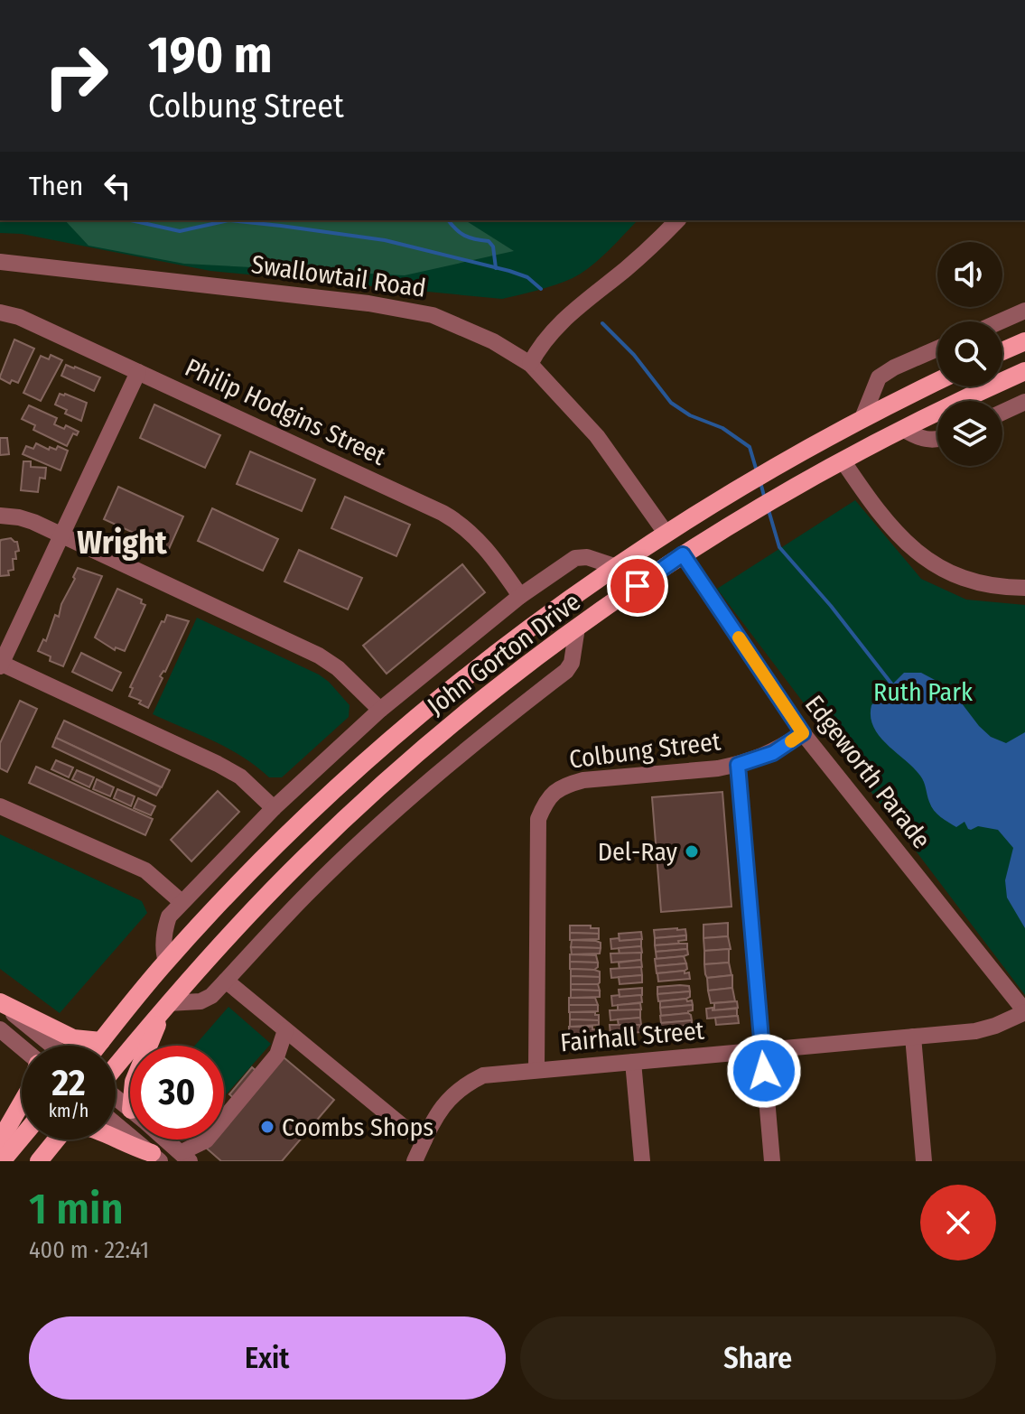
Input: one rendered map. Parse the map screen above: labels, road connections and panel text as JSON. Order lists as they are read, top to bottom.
{
  "streets": {
    "main road": ["John Gorton Drive"],
    "street": [
      "Swallowtail Road",
      "Philip Hodgins Street",
      "Colbung Street",
      "Edgeworth Parade",
      "Fairhall Street"
    ]
  },
  "crossings": [
    ["Swallowtail Road", "John Gorton Drive"],
    ["Philip Hodgins Street", "John Gorton Drive"],
    ["John Gorton Drive", "Edgeworth Parade"],
    ["Colbung Street", "Edgeworth Parade"],
    ["Colbung Street", "Fairhall Street"],
    ["Edgeworth Parade", "Fairhall Street"]
  ],
  "districts": ["Wright"],
  "parks": ["Ruth Park"],
  "places": ["Del-Ray", "Coombs Shops"],
  "page": {
    "turn": ["190 m", "Colbung Street"],
    "then": "Then",
    "speed": "22 km/h",
    "limit": "30",
    "heading": ["1 min", "400 m · 22:41"],
    "buttons": ["Exit", "Share"]
  }
}
